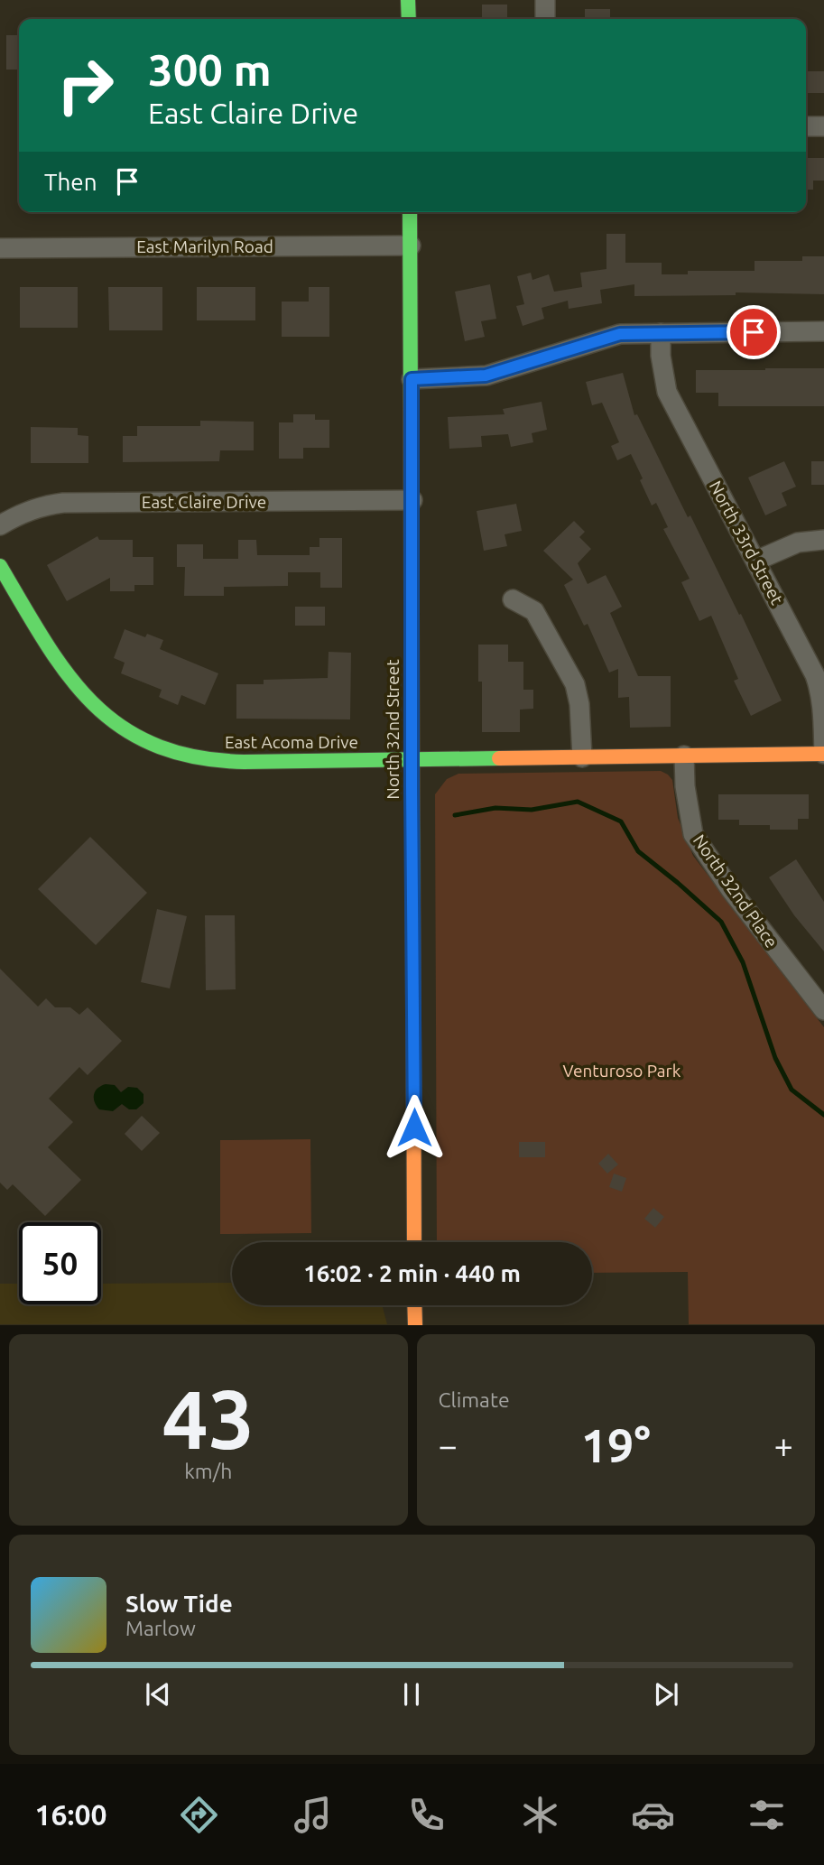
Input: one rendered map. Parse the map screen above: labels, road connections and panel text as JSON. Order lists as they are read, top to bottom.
{
  "streets": {
    "main road": ["North 32nd Street", "East Acoma Drive"],
    "street": [
      "East Marilyn Road",
      "East Claire Drive",
      "North 33rd Street",
      "North 32nd Place"
    ]
  },
  "crossings": [
    ["East Marilyn Road", "North 32nd Street"],
    ["East Claire Drive", "North 32nd Street"],
    ["North 33rd Street", "East Acoma Drive"],
    ["North 32nd Street", "East Acoma Drive"],
    ["East Acoma Drive", "North 32nd Place"]
  ],
  "parks": ["Venturoso Park"],
  "page": {
    "turn": ["300 m", "East Claire Drive"],
    "then": "Then",
    "limit": "50",
    "trip": "16:02 · 2 min · 440 m",
    "tile": [
      ["43", "km/h"],
      "Climate"
    ],
    "heat": ["−", "19°", "+"],
    "song": ["Slow Tide", "Marlow"],
    "tabs": "16:00"
  }
}
